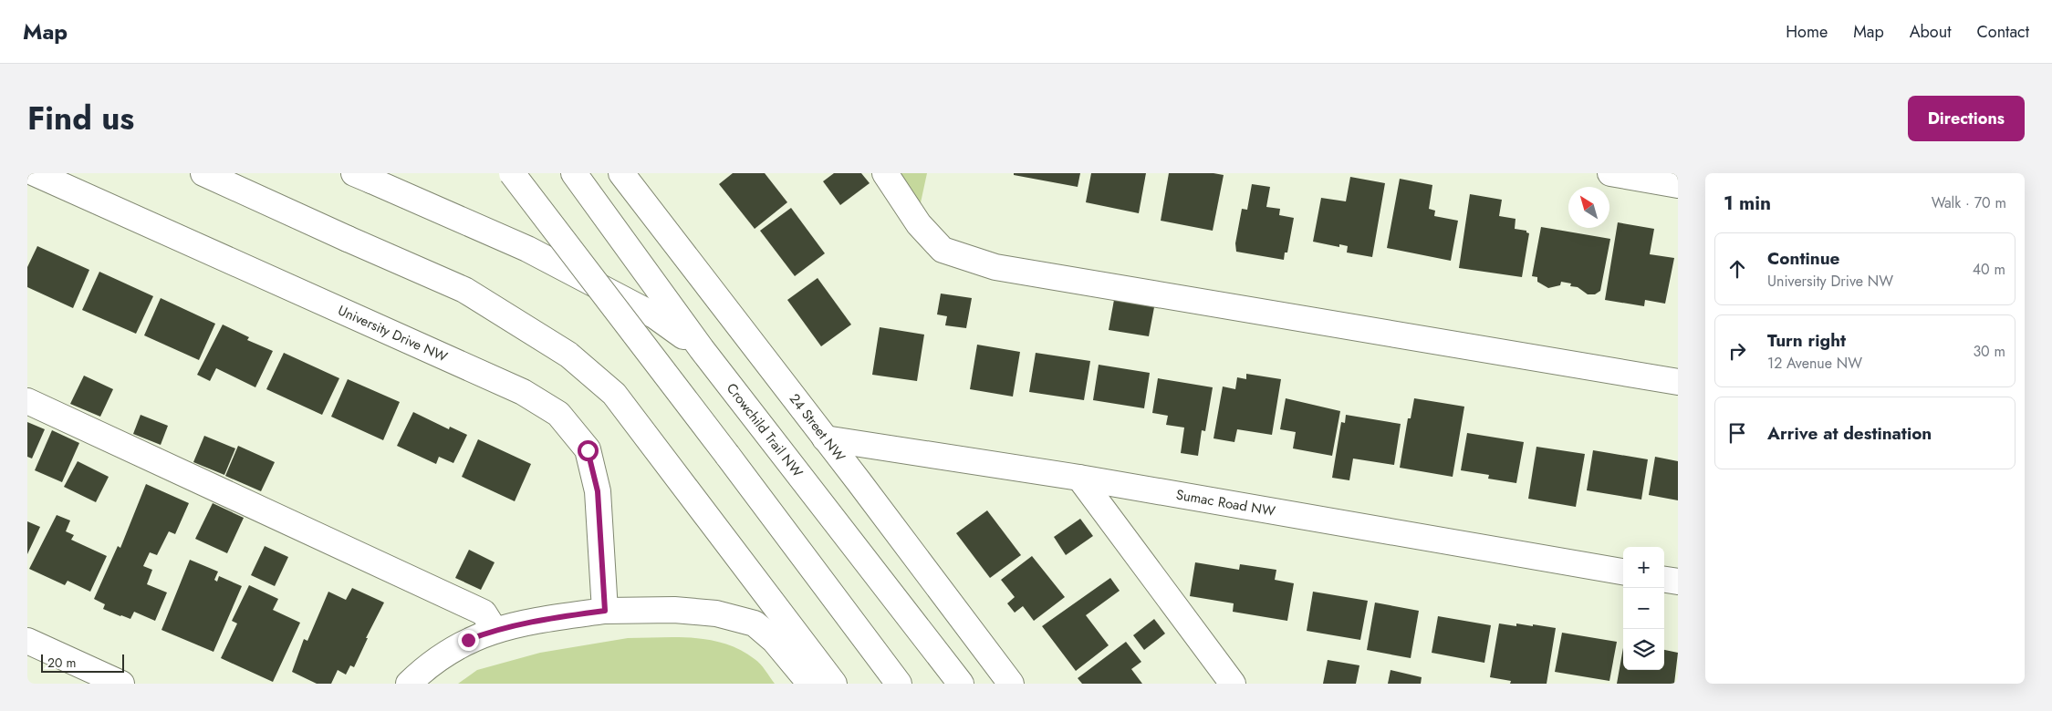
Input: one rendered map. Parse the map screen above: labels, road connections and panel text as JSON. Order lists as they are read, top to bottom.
{
  "streets": {
    "main road": [
      "University Drive NW",
      "24 Street NW",
      "Crowchild Trail NW",
      "Sumac Road NW"
    ]
  },
  "crossings": [
    ["24 Street NW", "Sumac Road NW"]
  ],
  "scale_bar": "20 m",
  "north": "top left",
  "page": {
    "header": "Map",
    "nav": [
      "Home",
      "Map",
      "About",
      "Contact"
    ],
    "title": "Find us",
    "buttons": "Directions",
    "heading": ["1 min", "Walk · 70 m"],
    "list": [
      ["Continue", "University Drive NW", "40 m"],
      ["Turn right", "12 Avenue NW", "30 m"],
      "Arrive at destination"
    ],
    "map_buttons": ["+", "−"],
    "scale": "20 m"
  }
}
